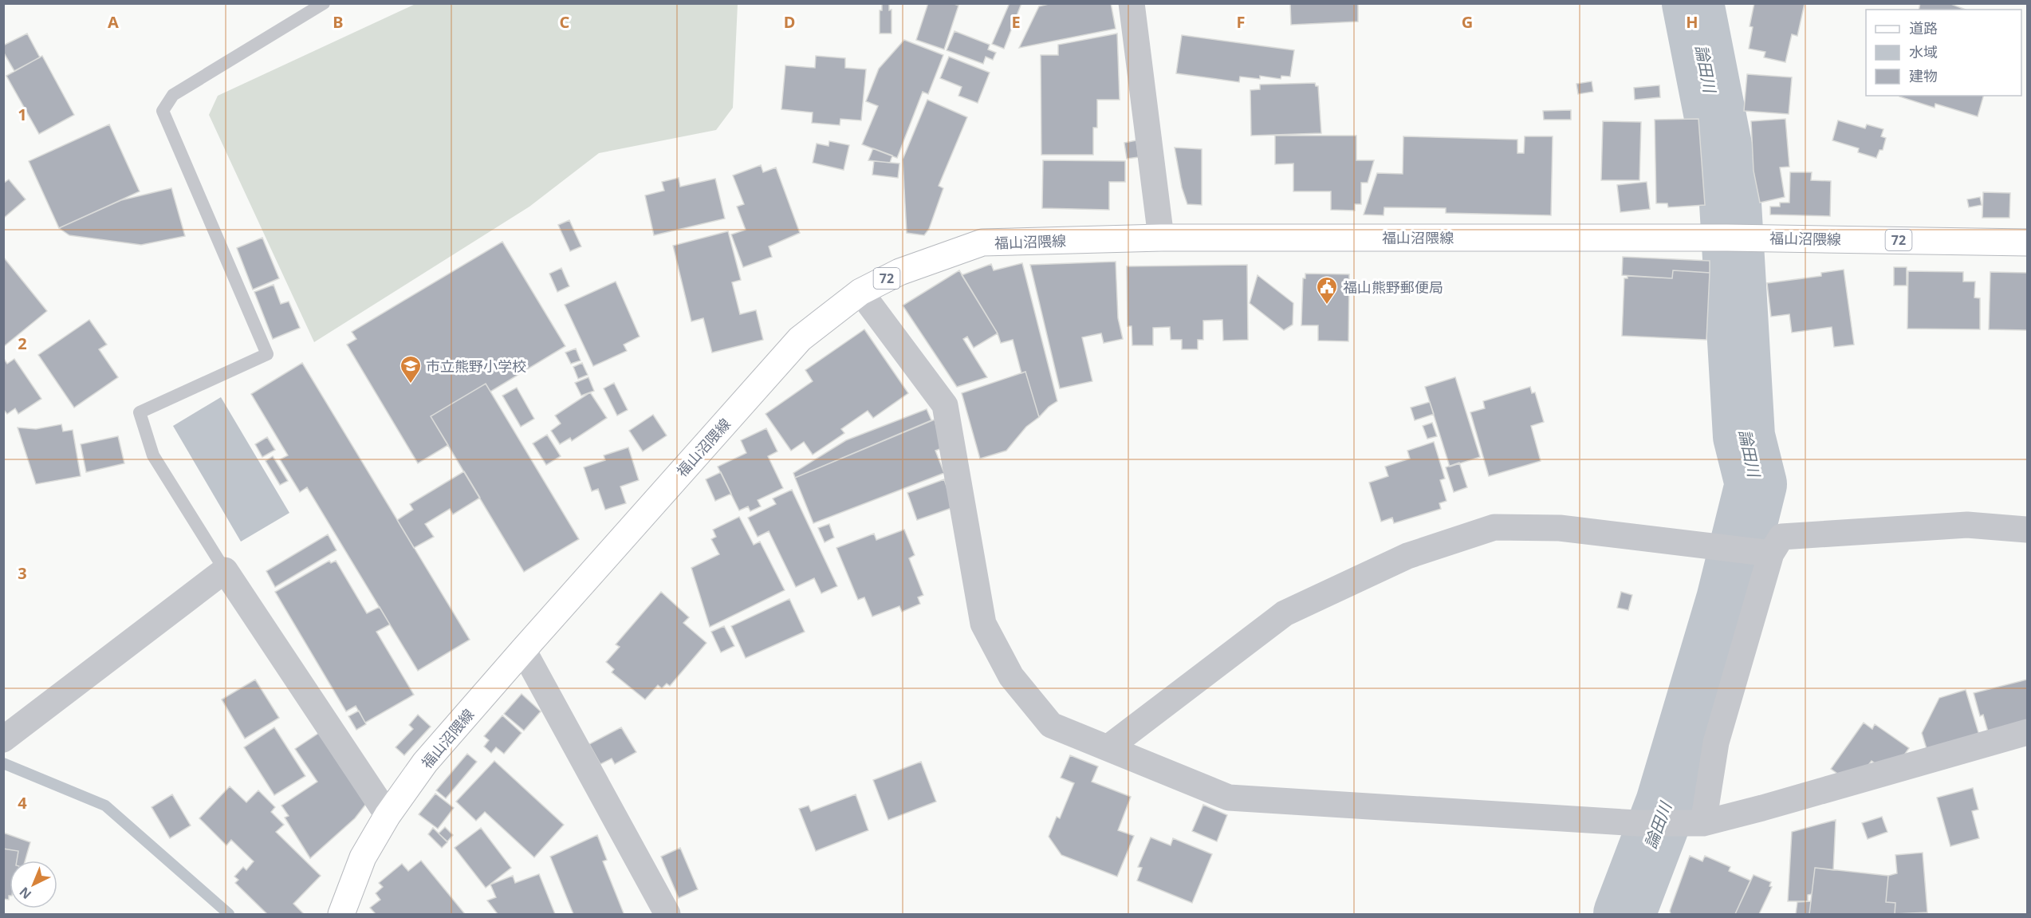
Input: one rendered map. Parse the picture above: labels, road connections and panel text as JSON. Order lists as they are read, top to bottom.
{
  "streets": {
    "main road": ["福山沼隈線", "72"]
  },
  "water": ["論田川"],
  "places": {
    "public building": ["福山熊野郵便局"],
    "school or university": ["市立熊野小学校"]
  },
  "legend": ["道路", "水域", "建物"],
  "north": "bottom left",
  "grid": {
    "columns": [
      "A",
      "B",
      "C",
      "D",
      "E",
      "F",
      "G",
      "H"
    ],
    "rows": [
      "1",
      "2",
      "3",
      "4"
    ]
  }
}
